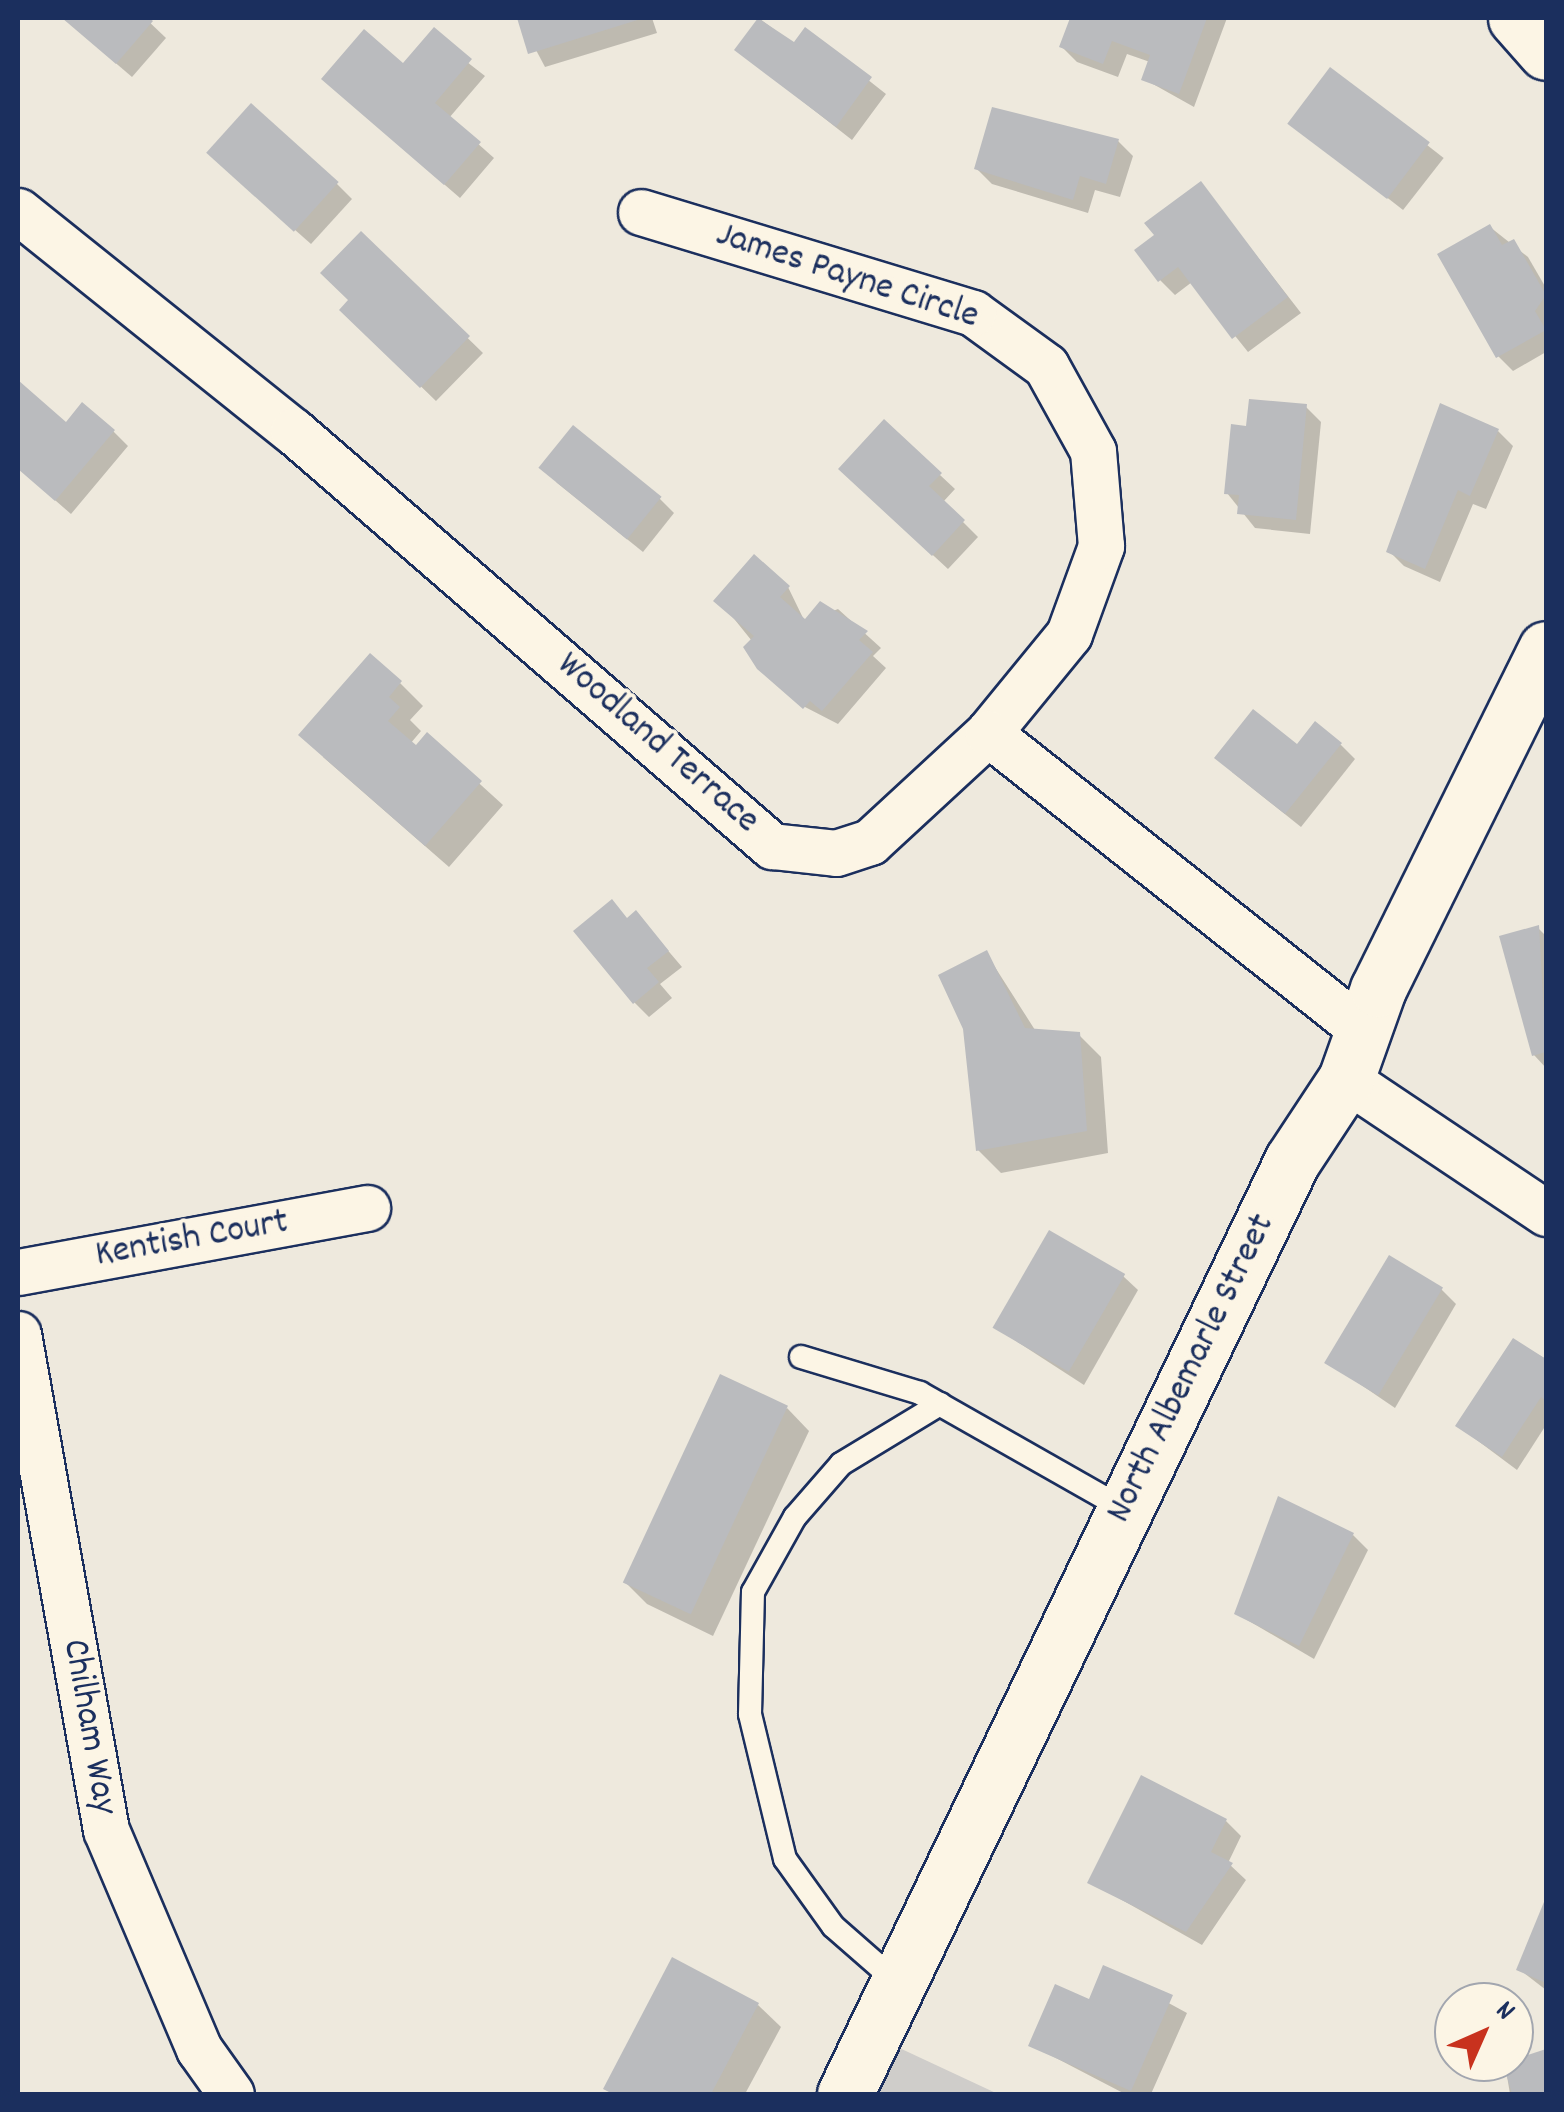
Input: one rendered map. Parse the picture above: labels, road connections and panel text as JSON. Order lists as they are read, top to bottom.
{
  "streets": {
    "street": [
      "James Payne Circle",
      "Woodland Terrace",
      "Kentish Court",
      "North Albemarle Street",
      "Chilham Way"
    ]
  },
  "crossings": [
    ["James Payne Circle", "Woodland Terrace"]
  ],
  "north": "top right"
}
